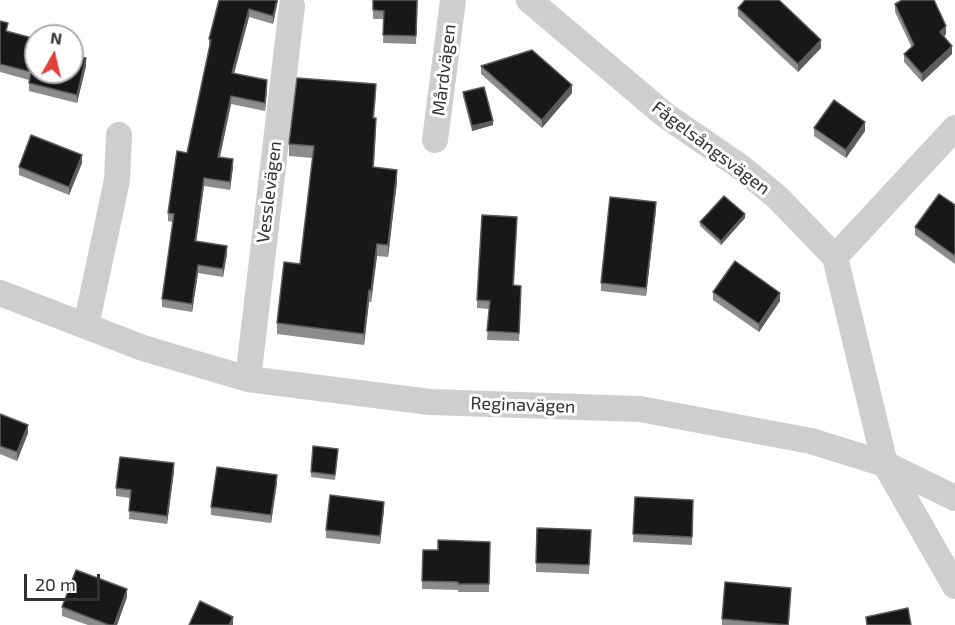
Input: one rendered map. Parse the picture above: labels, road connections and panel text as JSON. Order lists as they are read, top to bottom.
{
  "streets": {
    "street": [
      "Mårdvägen",
      "Fågelsångsvägen",
      "Vesslevägen",
      "Reginavägen"
    ]
  },
  "crossings": [
    ["Vesslevägen", "Reginavägen"]
  ],
  "scale_bar": "20 m",
  "north": "top"
}
